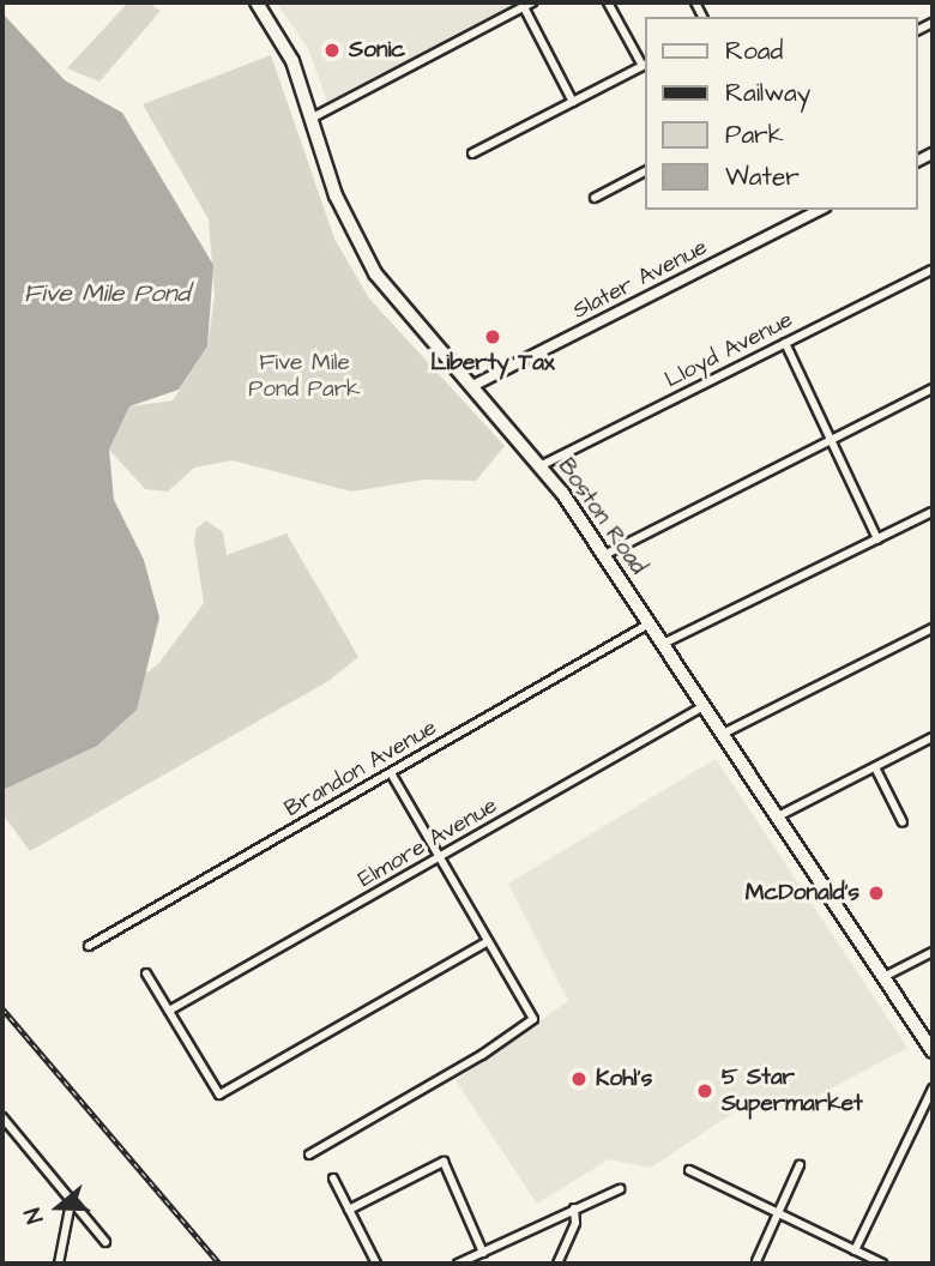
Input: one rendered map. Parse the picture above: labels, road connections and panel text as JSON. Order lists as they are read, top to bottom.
{
  "streets": {
    "main road": ["Boston Road"],
    "street": [
      "Slater Avenue",
      "Lloyd Avenue",
      "Brandon Avenue",
      "Elmore Avenue"
    ]
  },
  "crossings": [
    ["Slater Avenue", "Boston Road"],
    ["Lloyd Avenue", "Boston Road"],
    ["Boston Road", "Brandon Avenue"],
    ["Boston Road", "Elmore Avenue"]
  ],
  "water": ["Five Mile Pond"],
  "parks": ["Five Mile Pond Park"],
  "places": [
    "Sonic",
    "Liberty Tax",
    "McDonald's",
    "Kohl's",
    "5 Star Supermarket"
  ],
  "legend": [
    "Road",
    "Railway",
    "Park",
    "Water"
  ],
  "north": "left"
}
